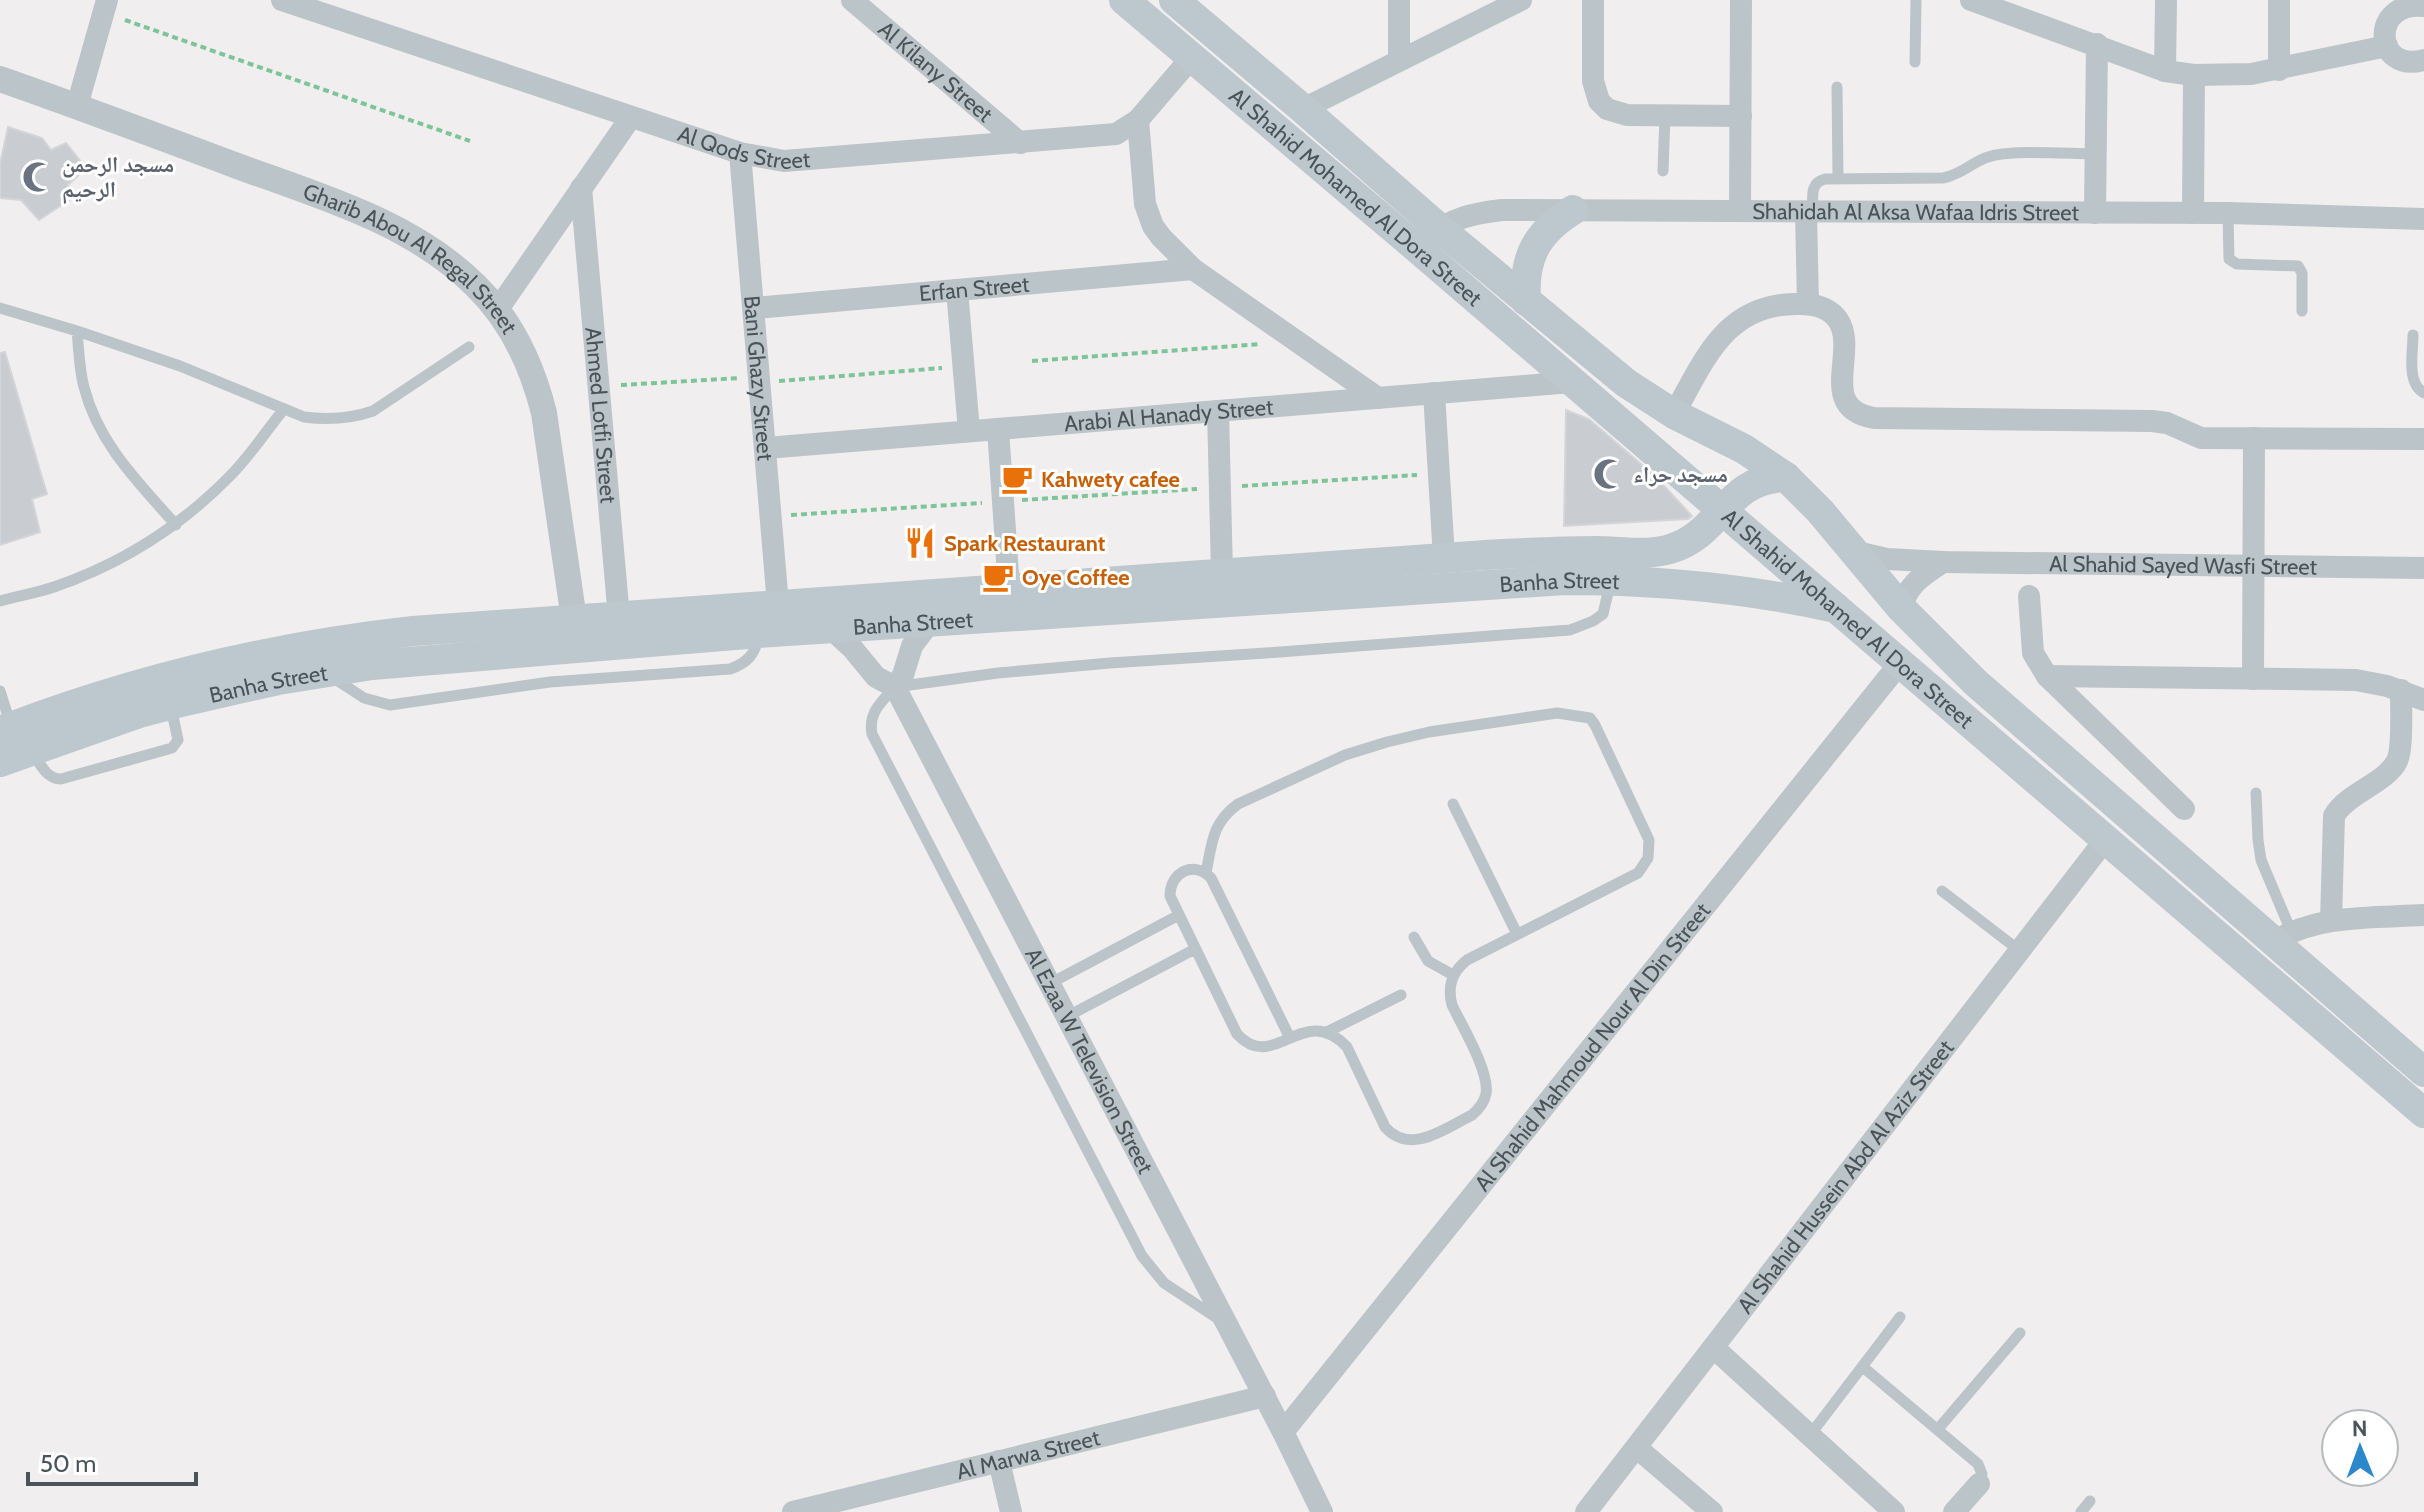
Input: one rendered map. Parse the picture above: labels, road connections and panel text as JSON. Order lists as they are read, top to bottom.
{
  "streets": {
    "main road": ["Al Shahid Mohamed Al Dora Street", "Banha Street"],
    "street": [
      "Al Kilany Street",
      "Al Qods Street",
      "Shahidah Al Aksa Wafaa Idris Street",
      "Gharib Abou Al Regal Street",
      "Erfan Street",
      "Bani Ghazy Street",
      "Arabi Al Hanady Street",
      "Ahmed Lotfi Street",
      "Al Shahid Sayed Wasfi Street",
      "Al Shahid Mahmoud Nour Al Din Street",
      "Al Ezaa W Television Street",
      "Al Shahid Hussein Abd Al Aziz Street",
      "Al Marwa Street"
    ]
  },
  "crossings": [
    ["Al Kilany Street", "Al Qods Street"],
    ["Al Qods Street", "Al Shahid Mohamed Al Dora Street"],
    ["Al Qods Street", "Bani Ghazy Street"],
    ["Al Shahid Mohamed Al Dora Street", "Shahidah Al Aksa Wafaa Idris Street"],
    ["Al Shahid Mohamed Al Dora Street", "Arabi Al Hanady Street"],
    ["Al Shahid Mohamed Al Dora Street", "Al Shahid Sayed Wasfi Street"],
    ["Al Shahid Mohamed Al Dora Street", "Banha Street"],
    ["Al Shahid Mohamed Al Dora Street", "Al Shahid Mahmoud Nour Al Din Street"],
    ["Al Shahid Mohamed Al Dora Street", "Al Shahid Hussein Abd Al Aziz Street"],
    ["Gharib Abou Al Regal Street", "Banha Street"],
    ["Erfan Street", "Bani Ghazy Street"],
    ["Bani Ghazy Street", "Arabi Al Hanady Street"],
    ["Bani Ghazy Street", "Banha Street"],
    ["Ahmed Lotfi Street", "Banha Street"],
    ["Banha Street", "Al Ezaa W Television Street"],
    ["Al Shahid Mahmoud Nour Al Din Street", "Al Ezaa W Television Street"],
    ["Al Ezaa W Television Street", "Al Marwa Street"]
  ],
  "places": {
    "mosque": ["مسجد الرحمن الرحيم", "مسجد حراء"],
    "cafe": ["Kahwety cafee", "Oye Coffee"],
    "restaurant": ["Spark Restaurant"]
  },
  "scale_bar": "50 m",
  "north": "top"
}
